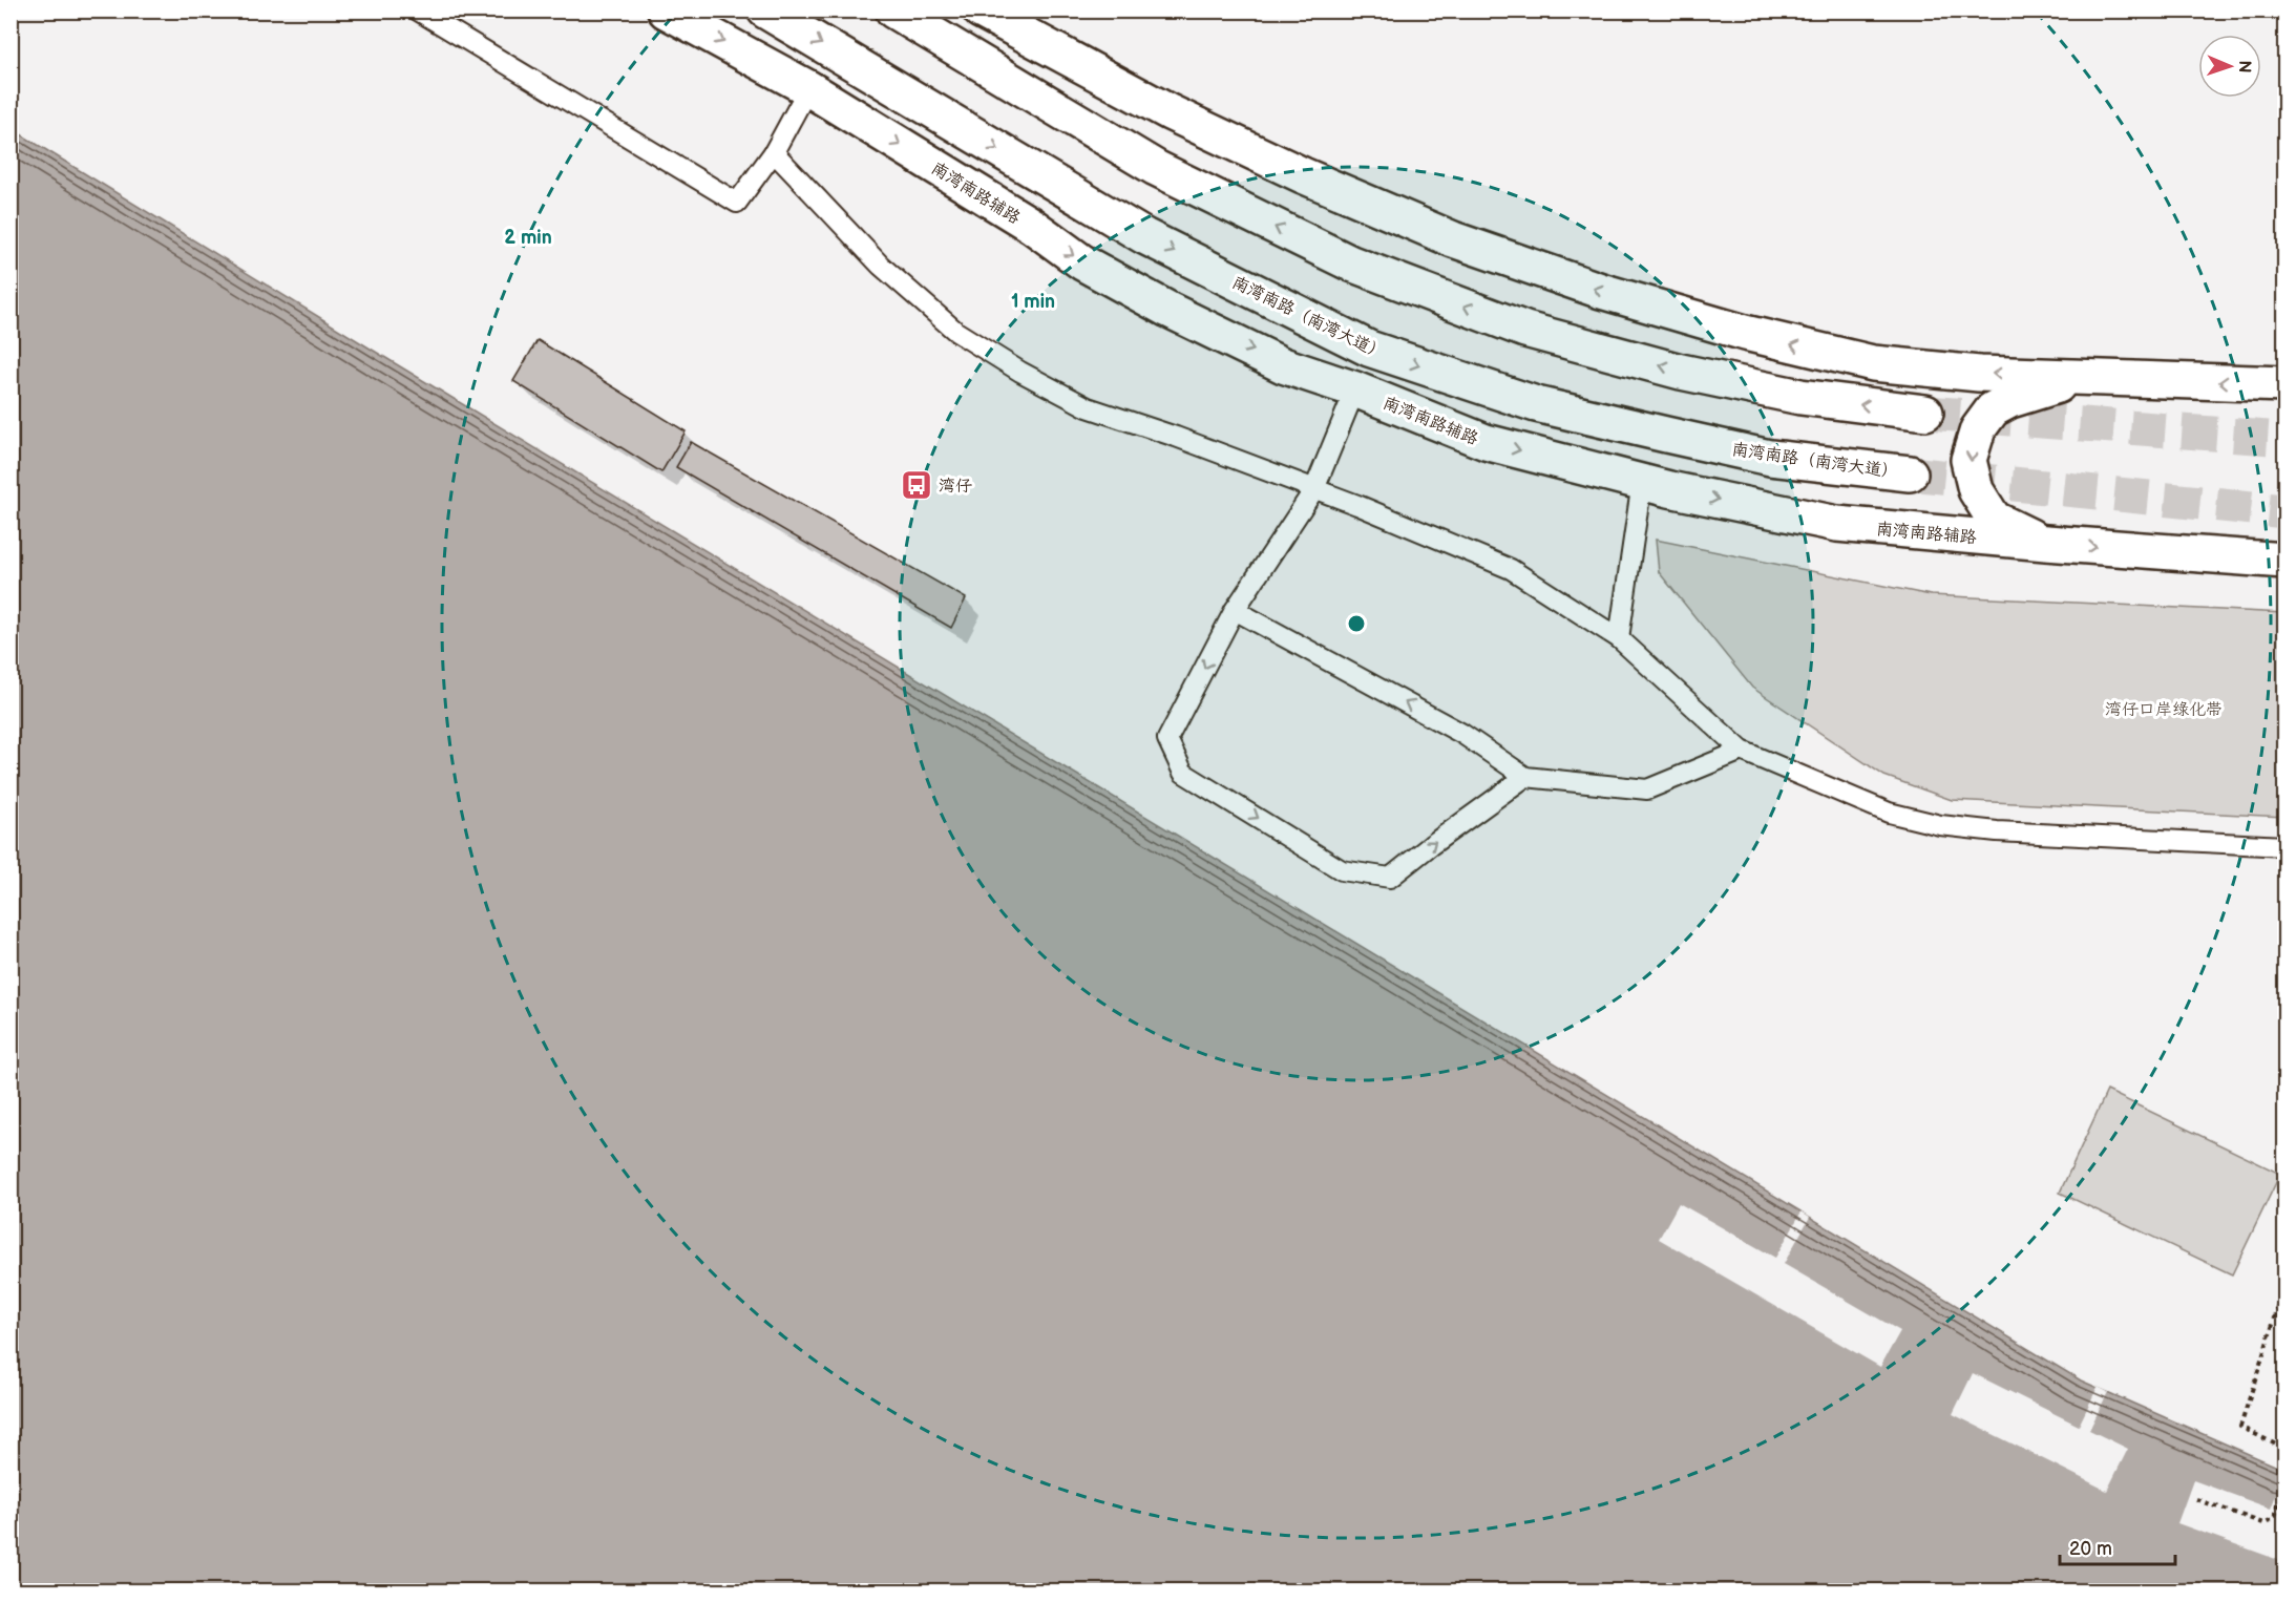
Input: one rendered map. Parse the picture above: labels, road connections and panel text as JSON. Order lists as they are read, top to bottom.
{
  "streets": {
    "main road": ["南湾南路辅路", "南湾南路（南湾大道）"]
  },
  "parks": ["湾仔口岸绿化带"],
  "places": {
    "bus stop": ["湾仔"]
  },
  "scale_bar": "20 m",
  "north": "right",
  "rings": ["2 min", "1 min"]
}
